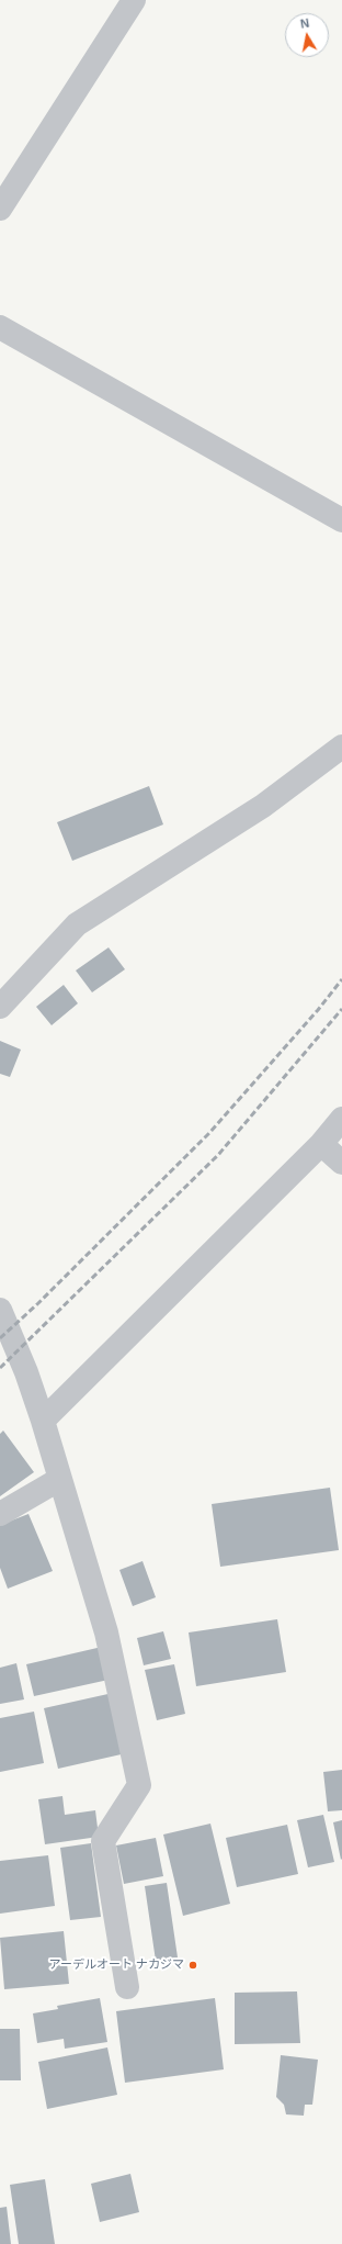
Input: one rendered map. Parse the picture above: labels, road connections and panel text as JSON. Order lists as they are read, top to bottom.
{
  "places": ["アーデルオート ナカジマ"],
  "north": "top"
}
